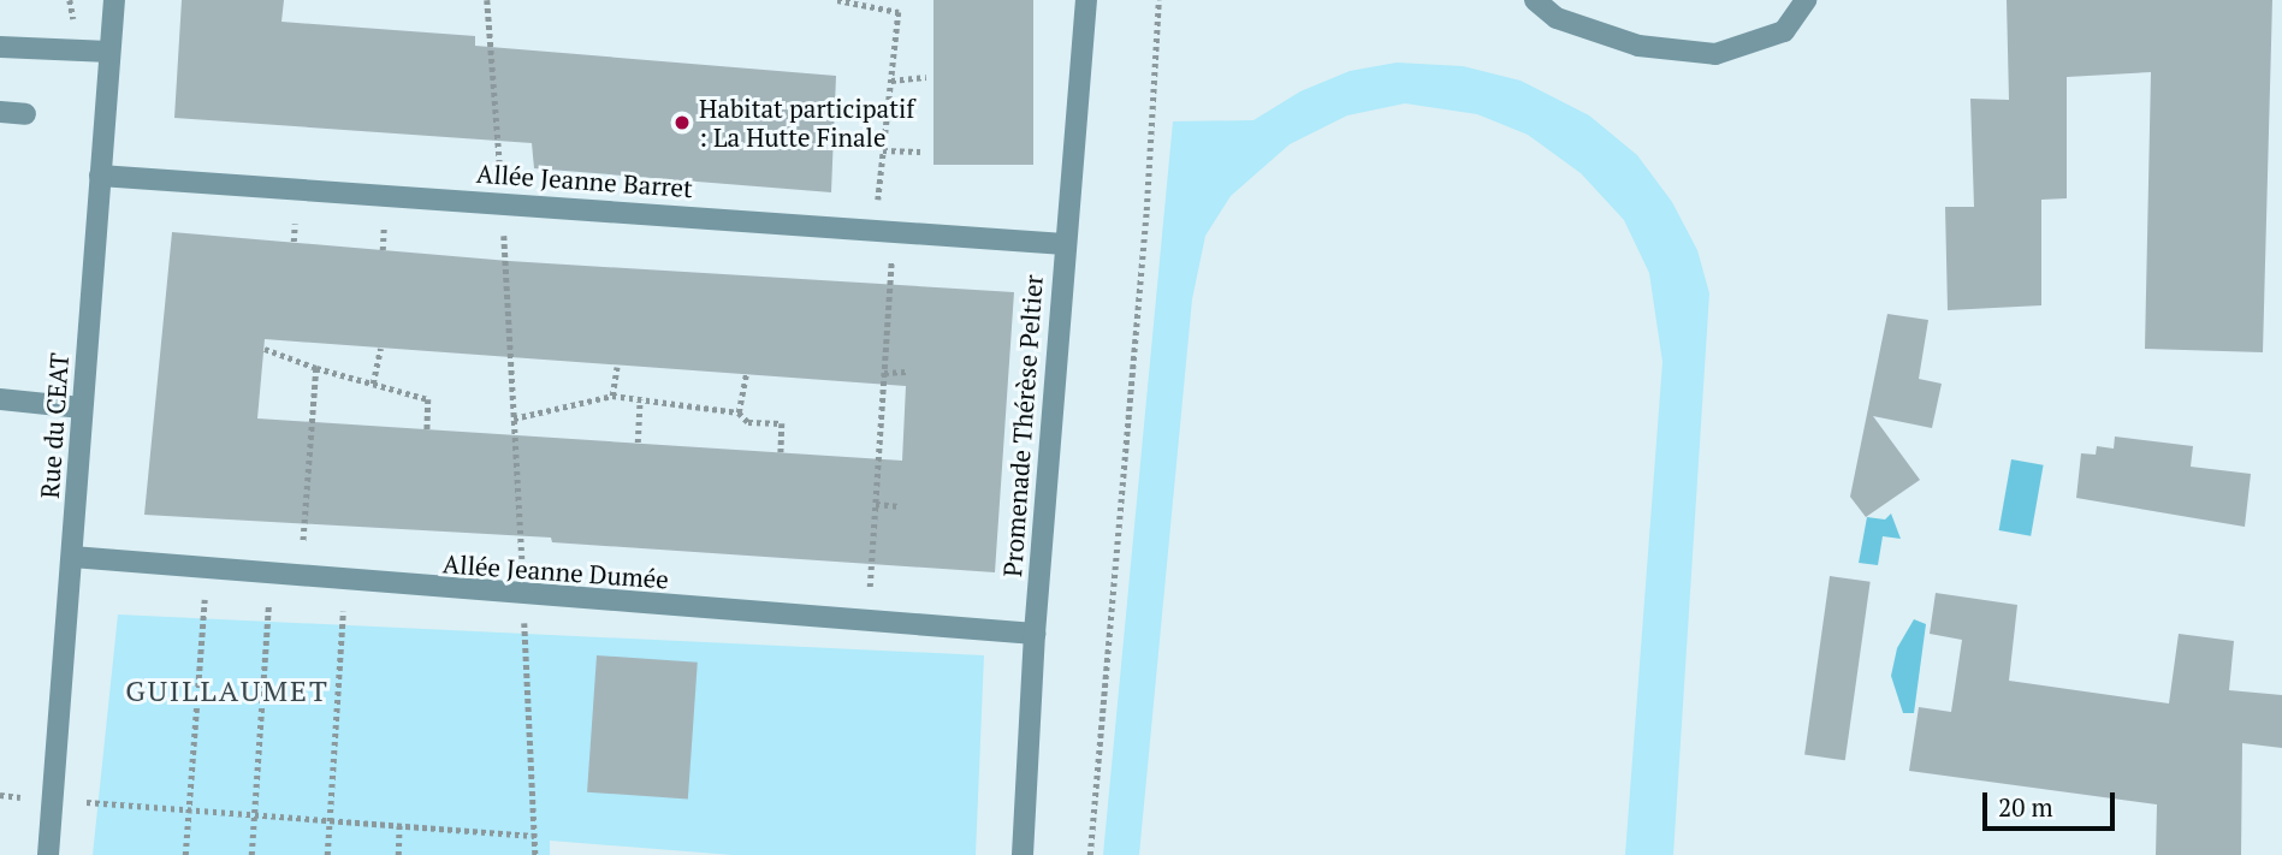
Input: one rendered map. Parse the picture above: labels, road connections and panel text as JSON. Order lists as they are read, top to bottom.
{
  "streets": {
    "street": [
      "Allée Jeanne Barret",
      "Rue du CEAT",
      "Promenade Thérèse Peltier",
      "Allée Jeanne Dumée"
    ]
  },
  "crossings": [
    ["Allée Jeanne Barret", "Rue du CEAT"],
    ["Allée Jeanne Barret", "Promenade Thérèse Peltier"],
    ["Rue du CEAT", "Allée Jeanne Dumée"],
    ["Promenade Thérèse Peltier", "Allée Jeanne Dumée"]
  ],
  "districts": ["GUILLAUMET"],
  "places": ["Habitat participatif : La Hutte Finale"],
  "scale_bar": "20 m"
}
